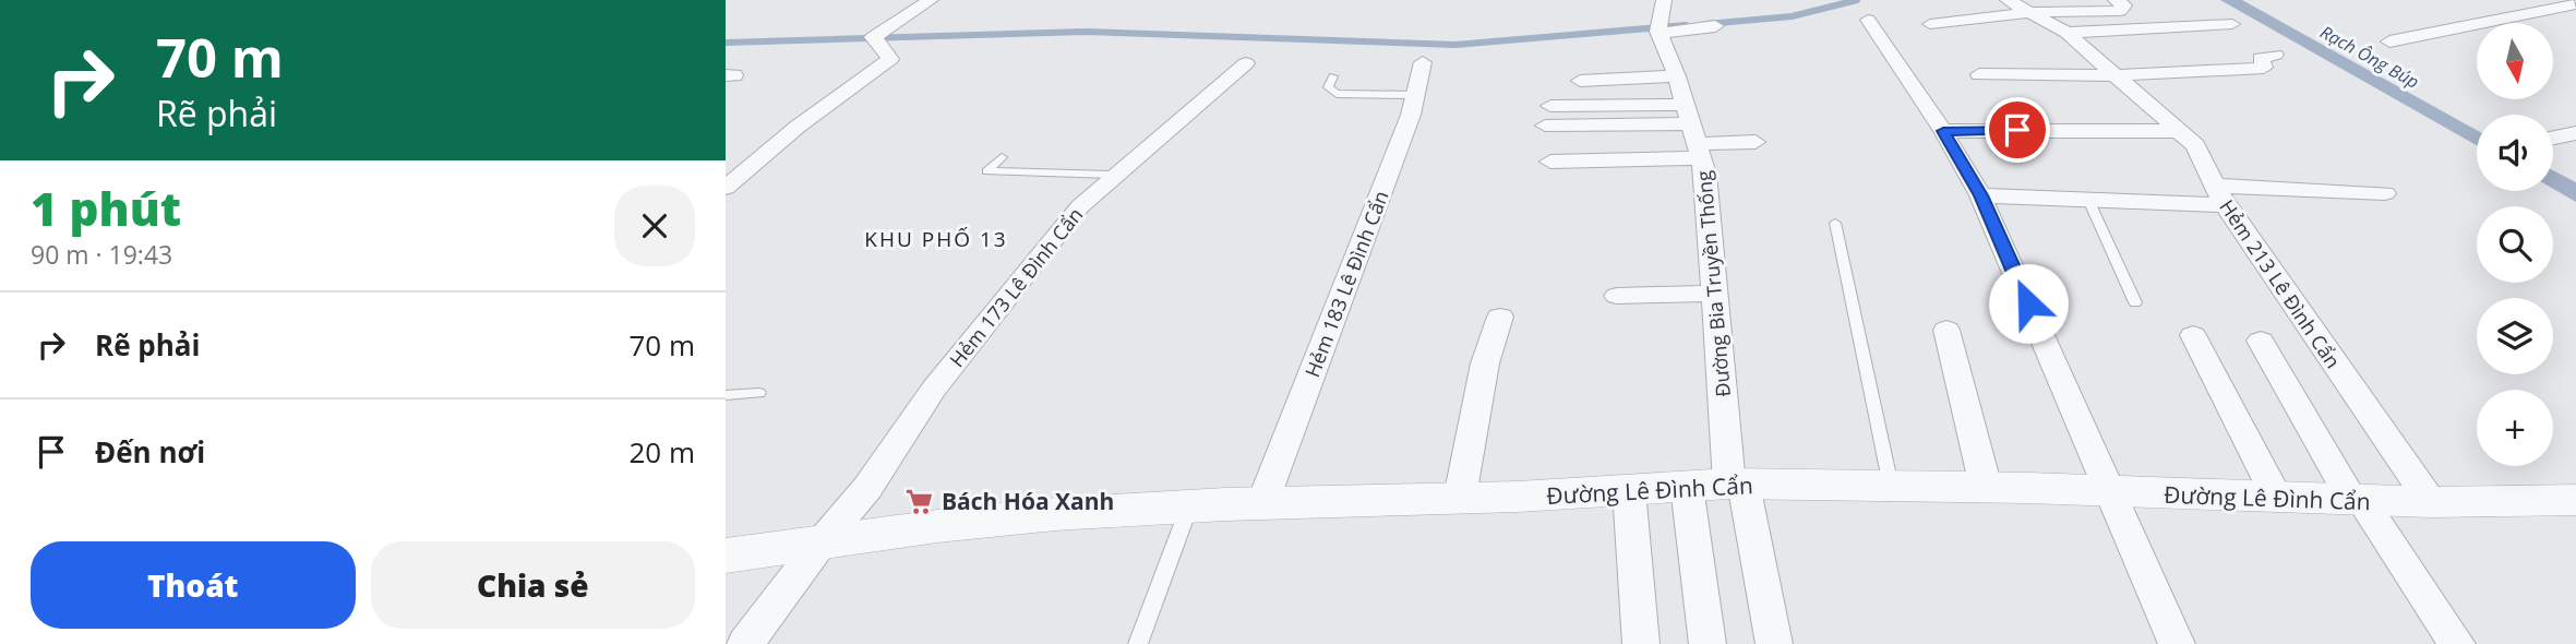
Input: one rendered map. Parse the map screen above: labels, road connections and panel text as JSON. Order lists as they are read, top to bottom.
{
  "streets": {
    "street": [
      "Hẻm 183 Lê Đình Cẩn",
      "Đường Bia Truyền Thống",
      "Hẻm 213 Lê Đình Cẩn",
      "Hẻm 173 Lê Đình Cẩn",
      "Đường Lê Đình Cẩn"
    ]
  },
  "crossings": [
    ["Hẻm 183 Lê Đình Cẩn", "Đường Lê Đình Cẩn"],
    ["Đường Bia Truyền Thống", "Đường Lê Đình Cẩn"],
    ["Hẻm 213 Lê Đình Cẩn", "Đường Lê Đình Cẩn"],
    ["Hẻm 173 Lê Đình Cẩn", "Đường Lê Đình Cẩn"]
  ],
  "districts": ["KHU PHỐ 13"],
  "water": ["Rạch Ông Búp"],
  "places": {
    "supermarket": ["Bách Hóa Xanh"]
  },
  "north": "bottom",
  "page": {
    "turn": ["70 m", "Rẽ phải"],
    "map_buttons": "+",
    "heading": ["1 phút", "90 m · 19:43"],
    "list": [
      {
        "name": "Rẽ phải",
        "value": "70 m"
      },
      {
        "name": "Đến nơi",
        "value": "20 m"
      }
    ],
    "buttons": ["Thoát", "Chia sẻ"]
  }
}
